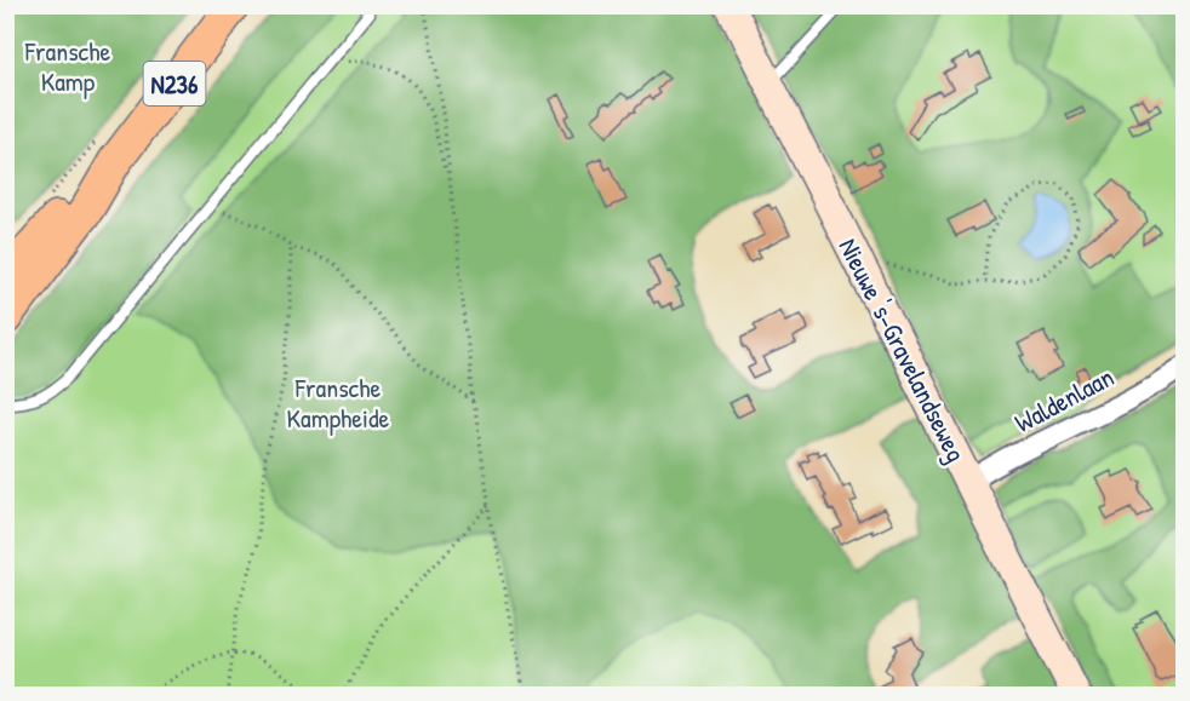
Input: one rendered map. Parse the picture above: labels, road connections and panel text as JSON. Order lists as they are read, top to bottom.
{
  "streets": {
    "main road": ["N236", "Nieuwe 's-Gravelandseweg"],
    "street": ["Waldenlaan"]
  },
  "crossings": [
    ["Nieuwe 's-Gravelandseweg", "Waldenlaan"]
  ],
  "parks": ["Fransche Kamp", "Fransche Kampheide"]
}
